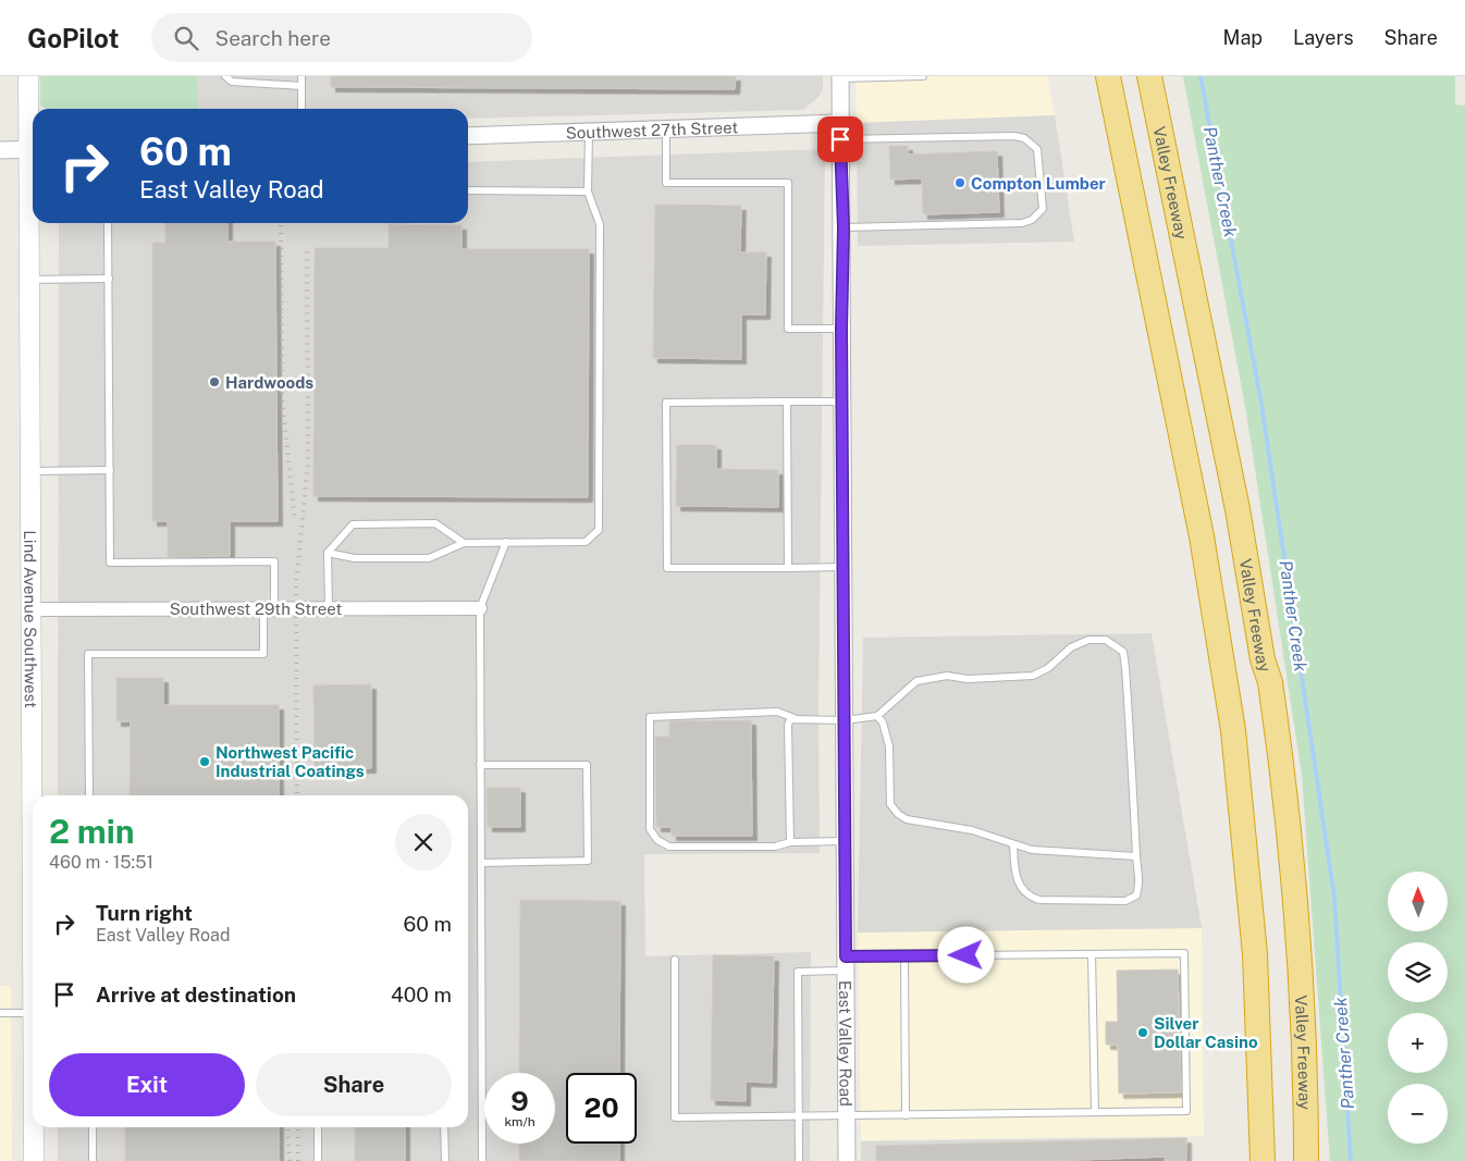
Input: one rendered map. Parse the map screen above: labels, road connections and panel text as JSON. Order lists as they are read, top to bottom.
{
  "streets": {
    "highway": ["Valley Freeway"],
    "main road": ["Lind Avenue Southwest"],
    "street": ["Southwest 27th Street", "Southwest 29th Street", "East Valley Road"]
  },
  "crossings": [
    ["Southwest 27th Street", "East Valley Road"],
    ["Southwest 29th Street", "Lind Avenue Southwest"]
  ],
  "water": ["Panther Creek"],
  "places": [
    "Compton Lumber",
    "Hardwoods",
    "Northwest Pacific Industrial Coatings",
    "Silver Dollar Casino"
  ],
  "north": "top",
  "page": {
    "header": "GoPilot",
    "search": "Search here",
    "nav": ["Map", "Layers", "Share"],
    "turn": ["60 m", "East Valley Road"],
    "heading": ["2 min", "460 m · 15:51"],
    "map_buttons": ["+", "−"],
    "list": [
      {
        "name": "Turn right",
        "note": "East Valley Road",
        "value": "60 m"
      },
      {
        "name": "Arrive at destination",
        "value": "400 m"
      }
    ],
    "buttons": ["Exit", "Share"],
    "speed": "9 km/h",
    "limit": "20"
  }
}
